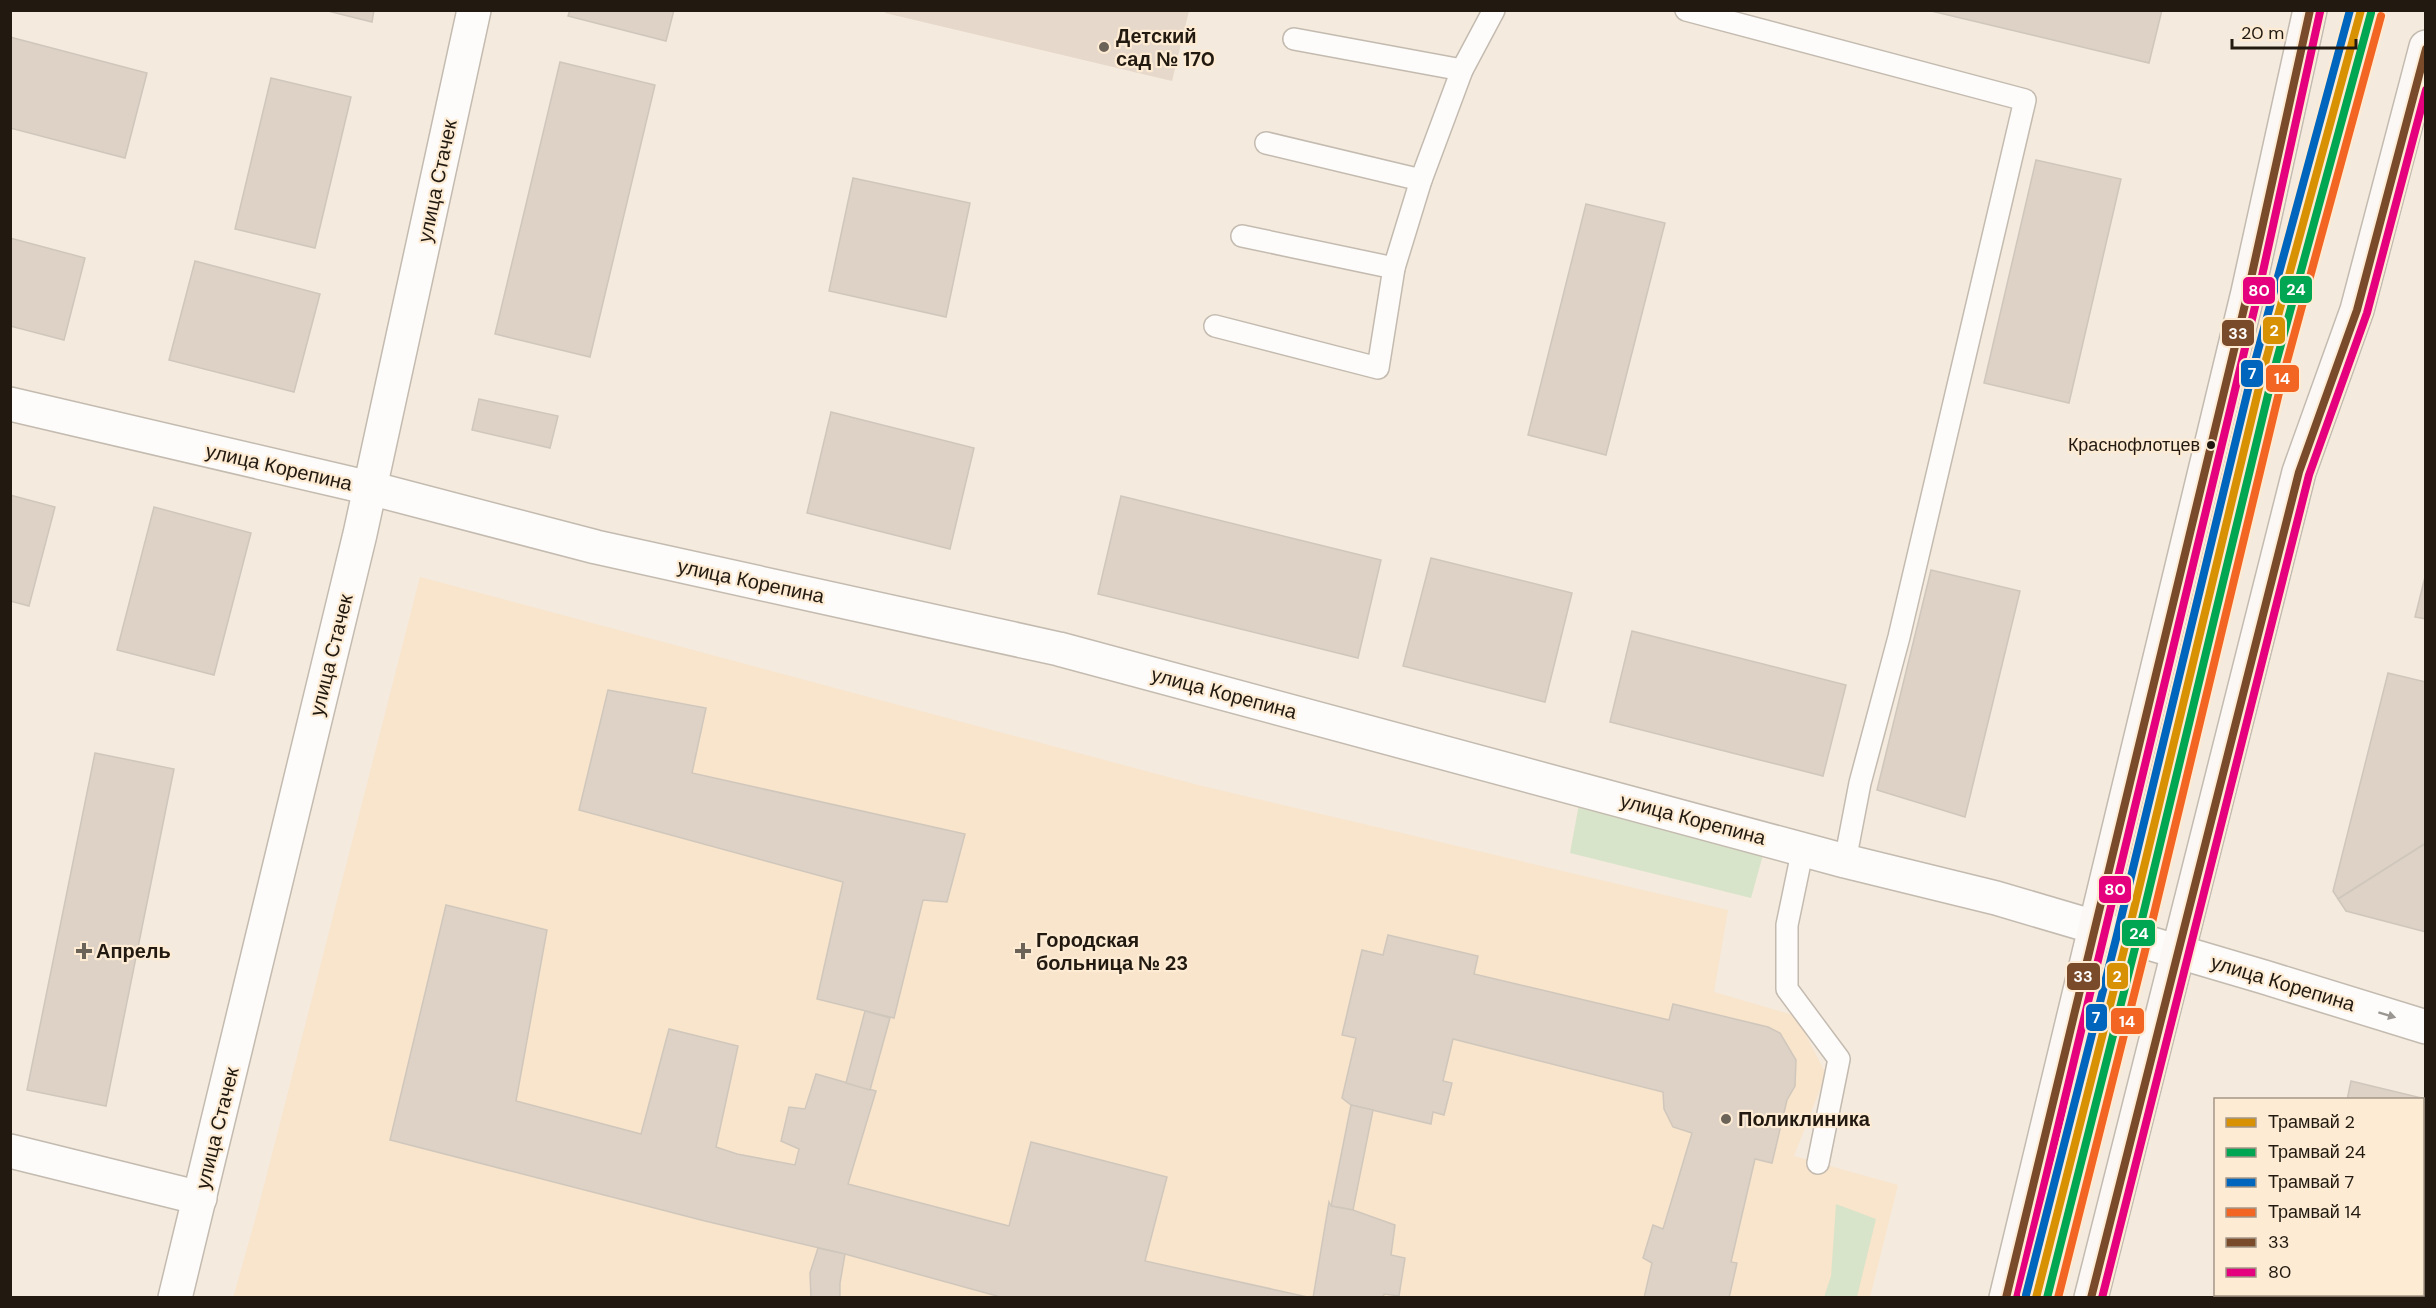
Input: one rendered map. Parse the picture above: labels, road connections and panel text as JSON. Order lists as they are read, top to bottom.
{
  "streets": {
    "street": ["улица Стачек", "улица Корепина"]
  },
  "crossings": [
    ["улица Стачек", "улица Корепина"]
  ],
  "places": {
    "other": ["Детский сад № 170", "Краснофлотцев", "Поликлиника"],
    "health": ["Апрель", "Городская больница № 23"]
  },
  "lines": [
    "tram line 2",
    "tram line 7",
    "transit line 33",
    "transit line 80",
    "tram line 24",
    "tram line 14"
  ],
  "legend": [
    "Трамвай 2",
    "Трамвай 24",
    "Трамвай 7",
    "Трамвай 14",
    "33",
    "80"
  ],
  "scale_bar": "20 m"
}
